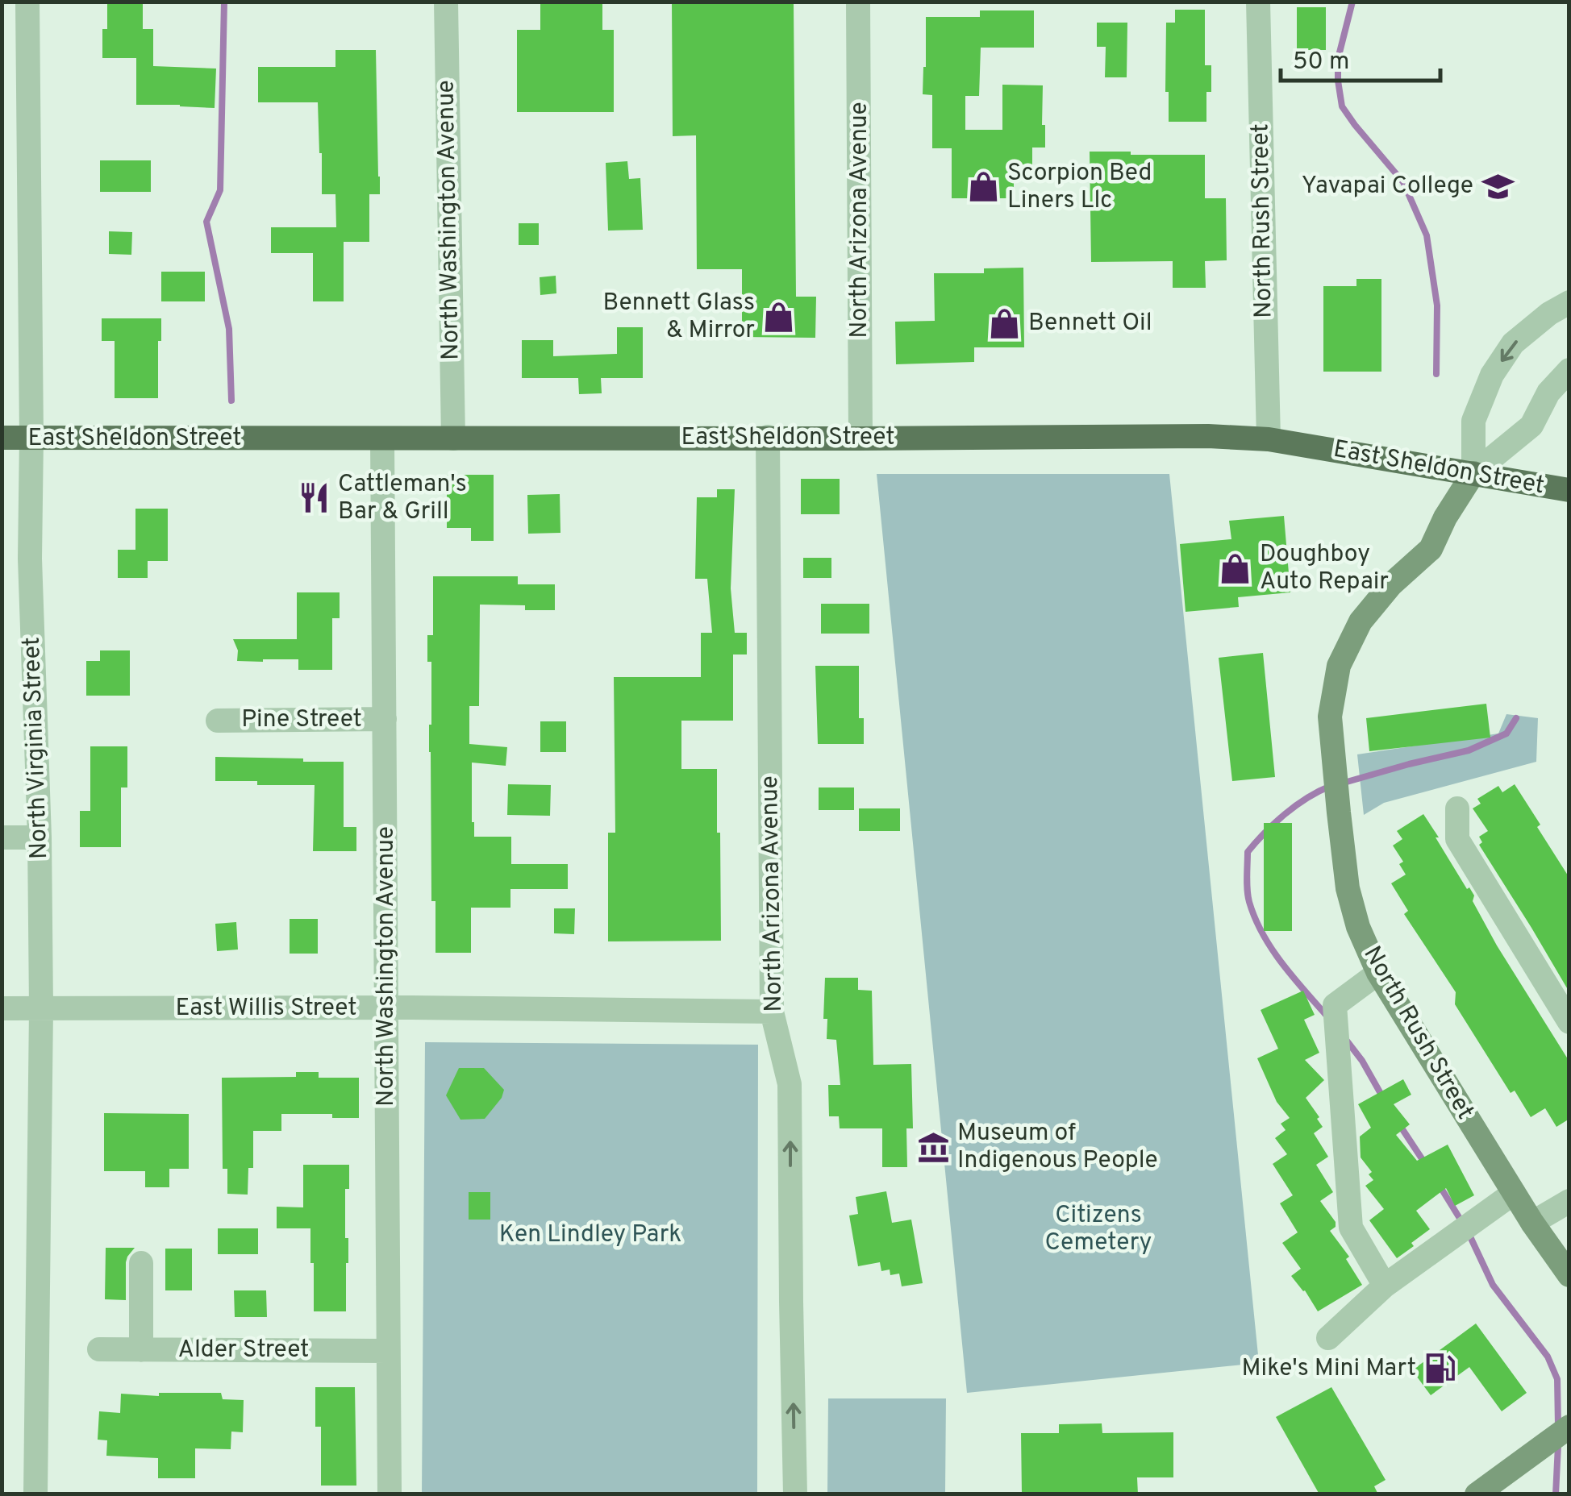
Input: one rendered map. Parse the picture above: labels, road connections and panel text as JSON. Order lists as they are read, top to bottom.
{
  "streets": {
    "main road": ["East Sheldon Street"],
    "street": [
      "North Washington Avenue",
      "North Arizona Avenue",
      "North Rush Street",
      "Pine Street",
      "North Virginia Street",
      "East Willis Street",
      "Alder Street"
    ]
  },
  "crossings": [
    ["North Washington Avenue", "East Sheldon Street"],
    ["North Washington Avenue", "Pine Street"],
    ["North Washington Avenue", "East Willis Street"],
    ["North Washington Avenue", "Alder Street"],
    ["North Arizona Avenue", "East Sheldon Street"],
    ["North Arizona Avenue", "East Willis Street"],
    ["North Rush Street", "East Sheldon Street"],
    ["East Sheldon Street", "North Virginia Street"],
    ["North Virginia Street", "East Willis Street"]
  ],
  "parks": ["Citizens Cemetery", "Ken Lindley Park"],
  "places": {
    "school or university": ["Yavapai College"],
    "shop": [
      "Scorpion Bed Liners Llc",
      "Bennett Glass & Mirror",
      "Bennett Oil",
      "Doughboy Auto Repair"
    ],
    "restaurant": ["Cattleman's Bar & Grill"],
    "museum": ["Museum of Indigenous People"],
    "fuel station": ["Mike's Mini Mart"]
  },
  "scale_bar": "50 m"
}
